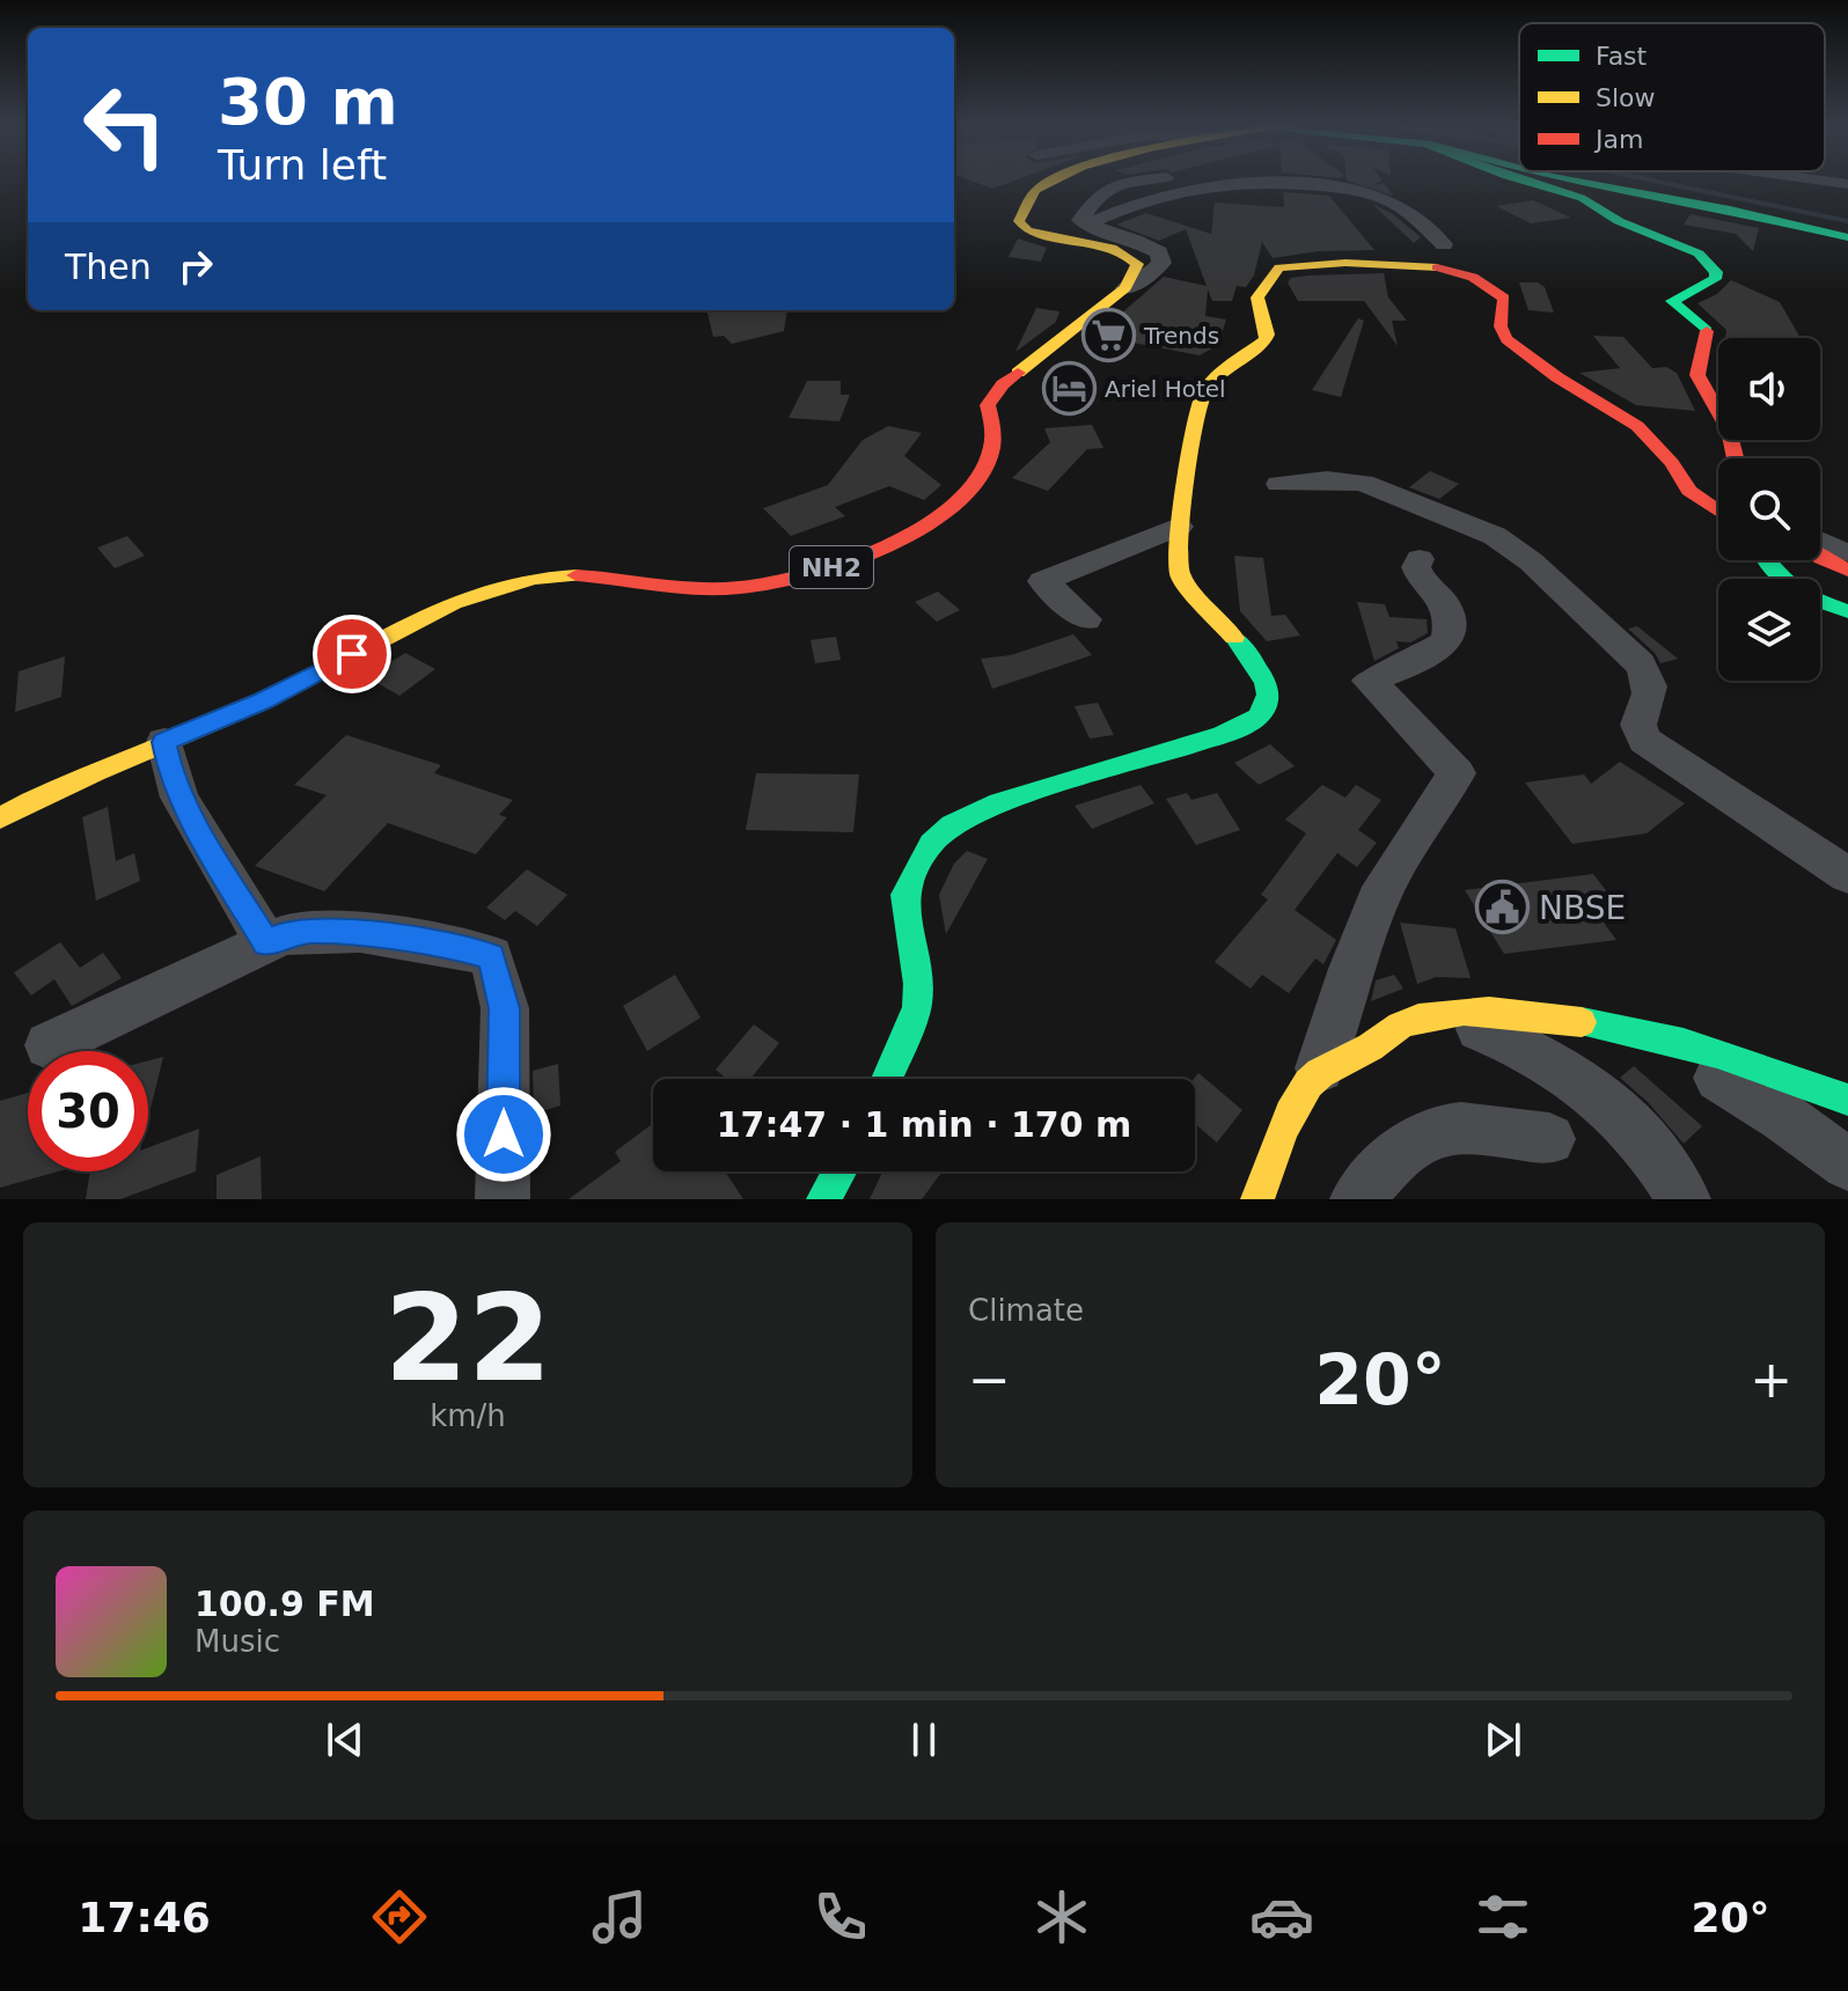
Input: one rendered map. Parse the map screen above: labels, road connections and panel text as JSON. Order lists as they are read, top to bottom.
{
  "streets": {
    "main road": ["NH2"]
  },
  "places": {
    "supermarket": ["Trends"],
    "hotel": ["Ariel Hotel"],
    "public building": ["NBSE"]
  },
  "legend": ["Fast", "Slow", "Jam"],
  "page": {
    "turn": ["30 m", "Turn left"],
    "then": "Then",
    "limit": "30",
    "trip": "17:47 · 1 min · 170 m",
    "tile": [
      ["22", "km/h"],
      "Climate"
    ],
    "heat": ["−", "20°", "+"],
    "song": ["100.9 FM", "Music"],
    "tabs": ["17:46", "20°"]
  }
}
